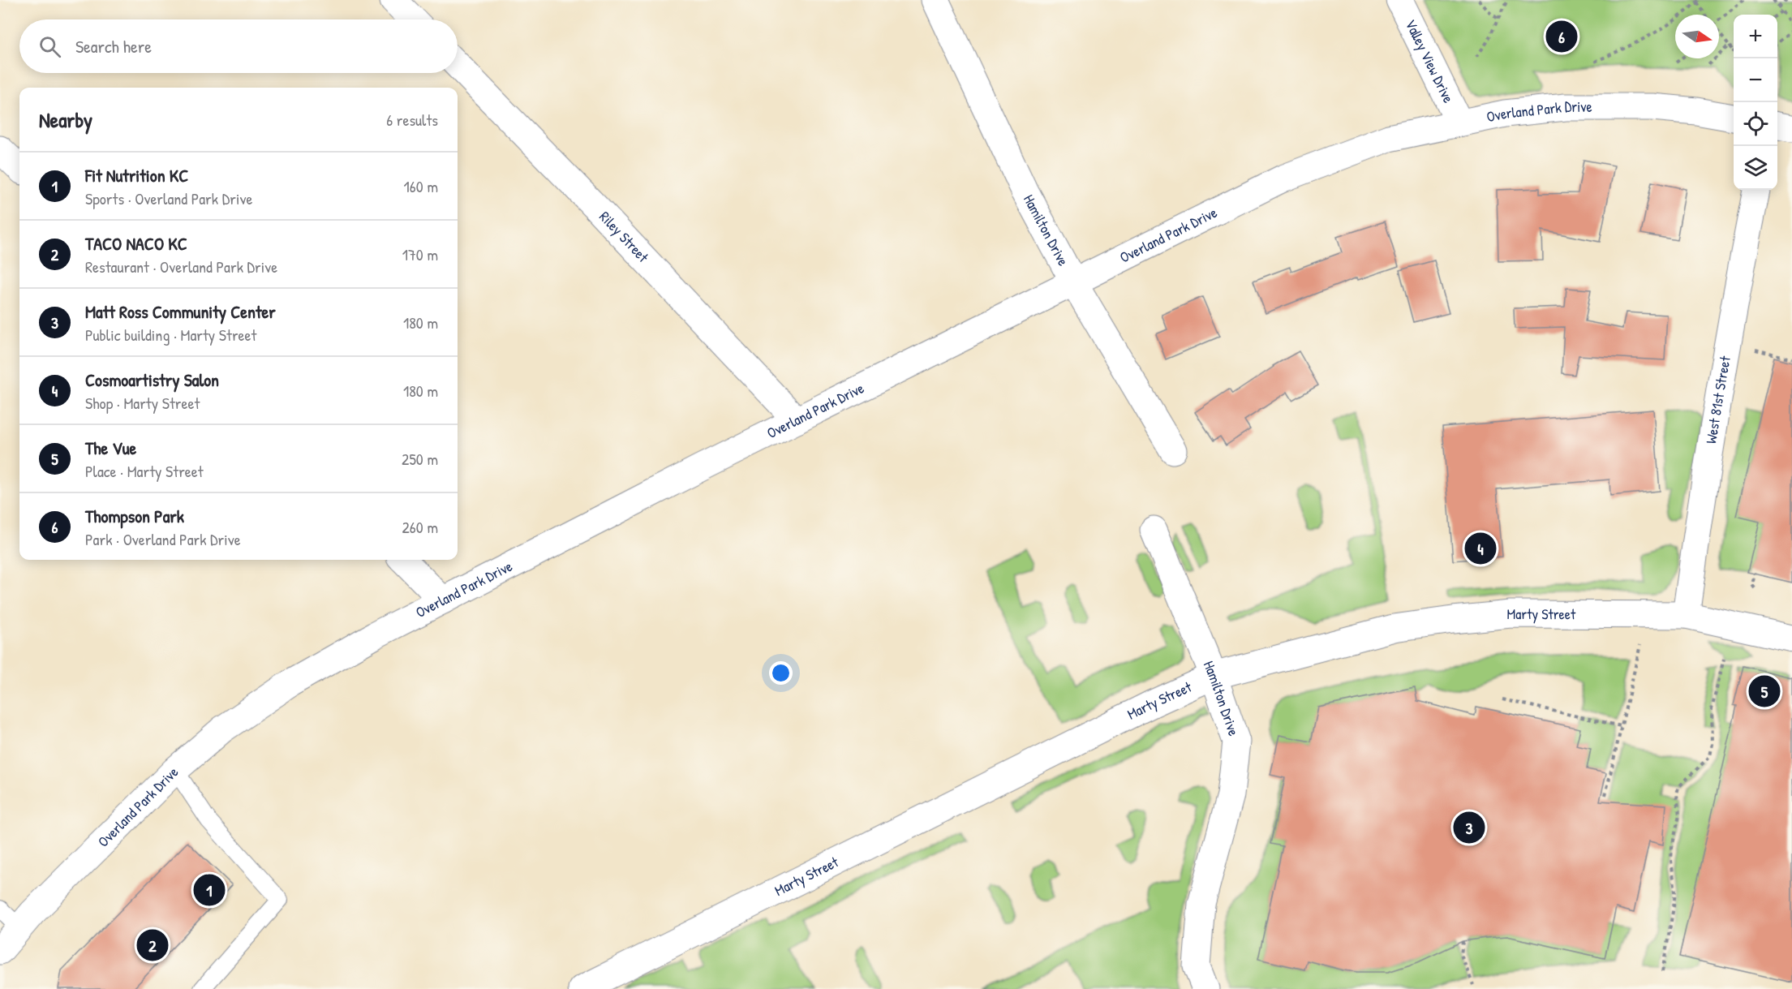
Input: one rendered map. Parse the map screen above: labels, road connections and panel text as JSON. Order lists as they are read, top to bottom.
{
  "streets": {
    "street": [
      "Valley View Drive",
      "Overland Park Drive",
      "Hamilton Drive",
      "Riley Street",
      "West 81st Street",
      "Marty Street"
    ]
  },
  "crossings": [
    ["Valley View Drive", "Overland Park Drive"],
    ["Overland Park Drive", "Hamilton Drive"],
    ["Overland Park Drive", "Riley Street"],
    ["Hamilton Drive", "Marty Street"],
    ["West 81st Street", "Marty Street"]
  ],
  "north": "right",
  "page": {
    "map_buttons": ["+", "−"],
    "pins": [
      "6",
      "4",
      "5",
      "3",
      "1",
      "2"
    ],
    "search": "Search here",
    "heading": ["Nearby", "6 results"],
    "list": [
      {
        "mark": "1",
        "name": "Fit Nutrition KC",
        "note": "Sports · Overland Park Drive",
        "value": "160 m"
      },
      {
        "mark": "2",
        "name": "TACO NACO KC",
        "note": "Restaurant · Overland Park Drive",
        "value": "170 m"
      },
      {
        "mark": "3",
        "name": "Matt Ross Community Center",
        "note": "Public building · Marty Street",
        "value": "180 m"
      },
      {
        "mark": "4",
        "name": "Cosmoartistry Salon",
        "note": "Shop · Marty Street",
        "value": "180 m"
      },
      {
        "mark": "5",
        "name": "The Vue",
        "note": "Place · Marty Street",
        "value": "250 m"
      },
      {
        "mark": "6",
        "name": "Thompson Park",
        "note": "Park · Overland Park Drive",
        "value": "260 m"
      }
    ]
  }
}
